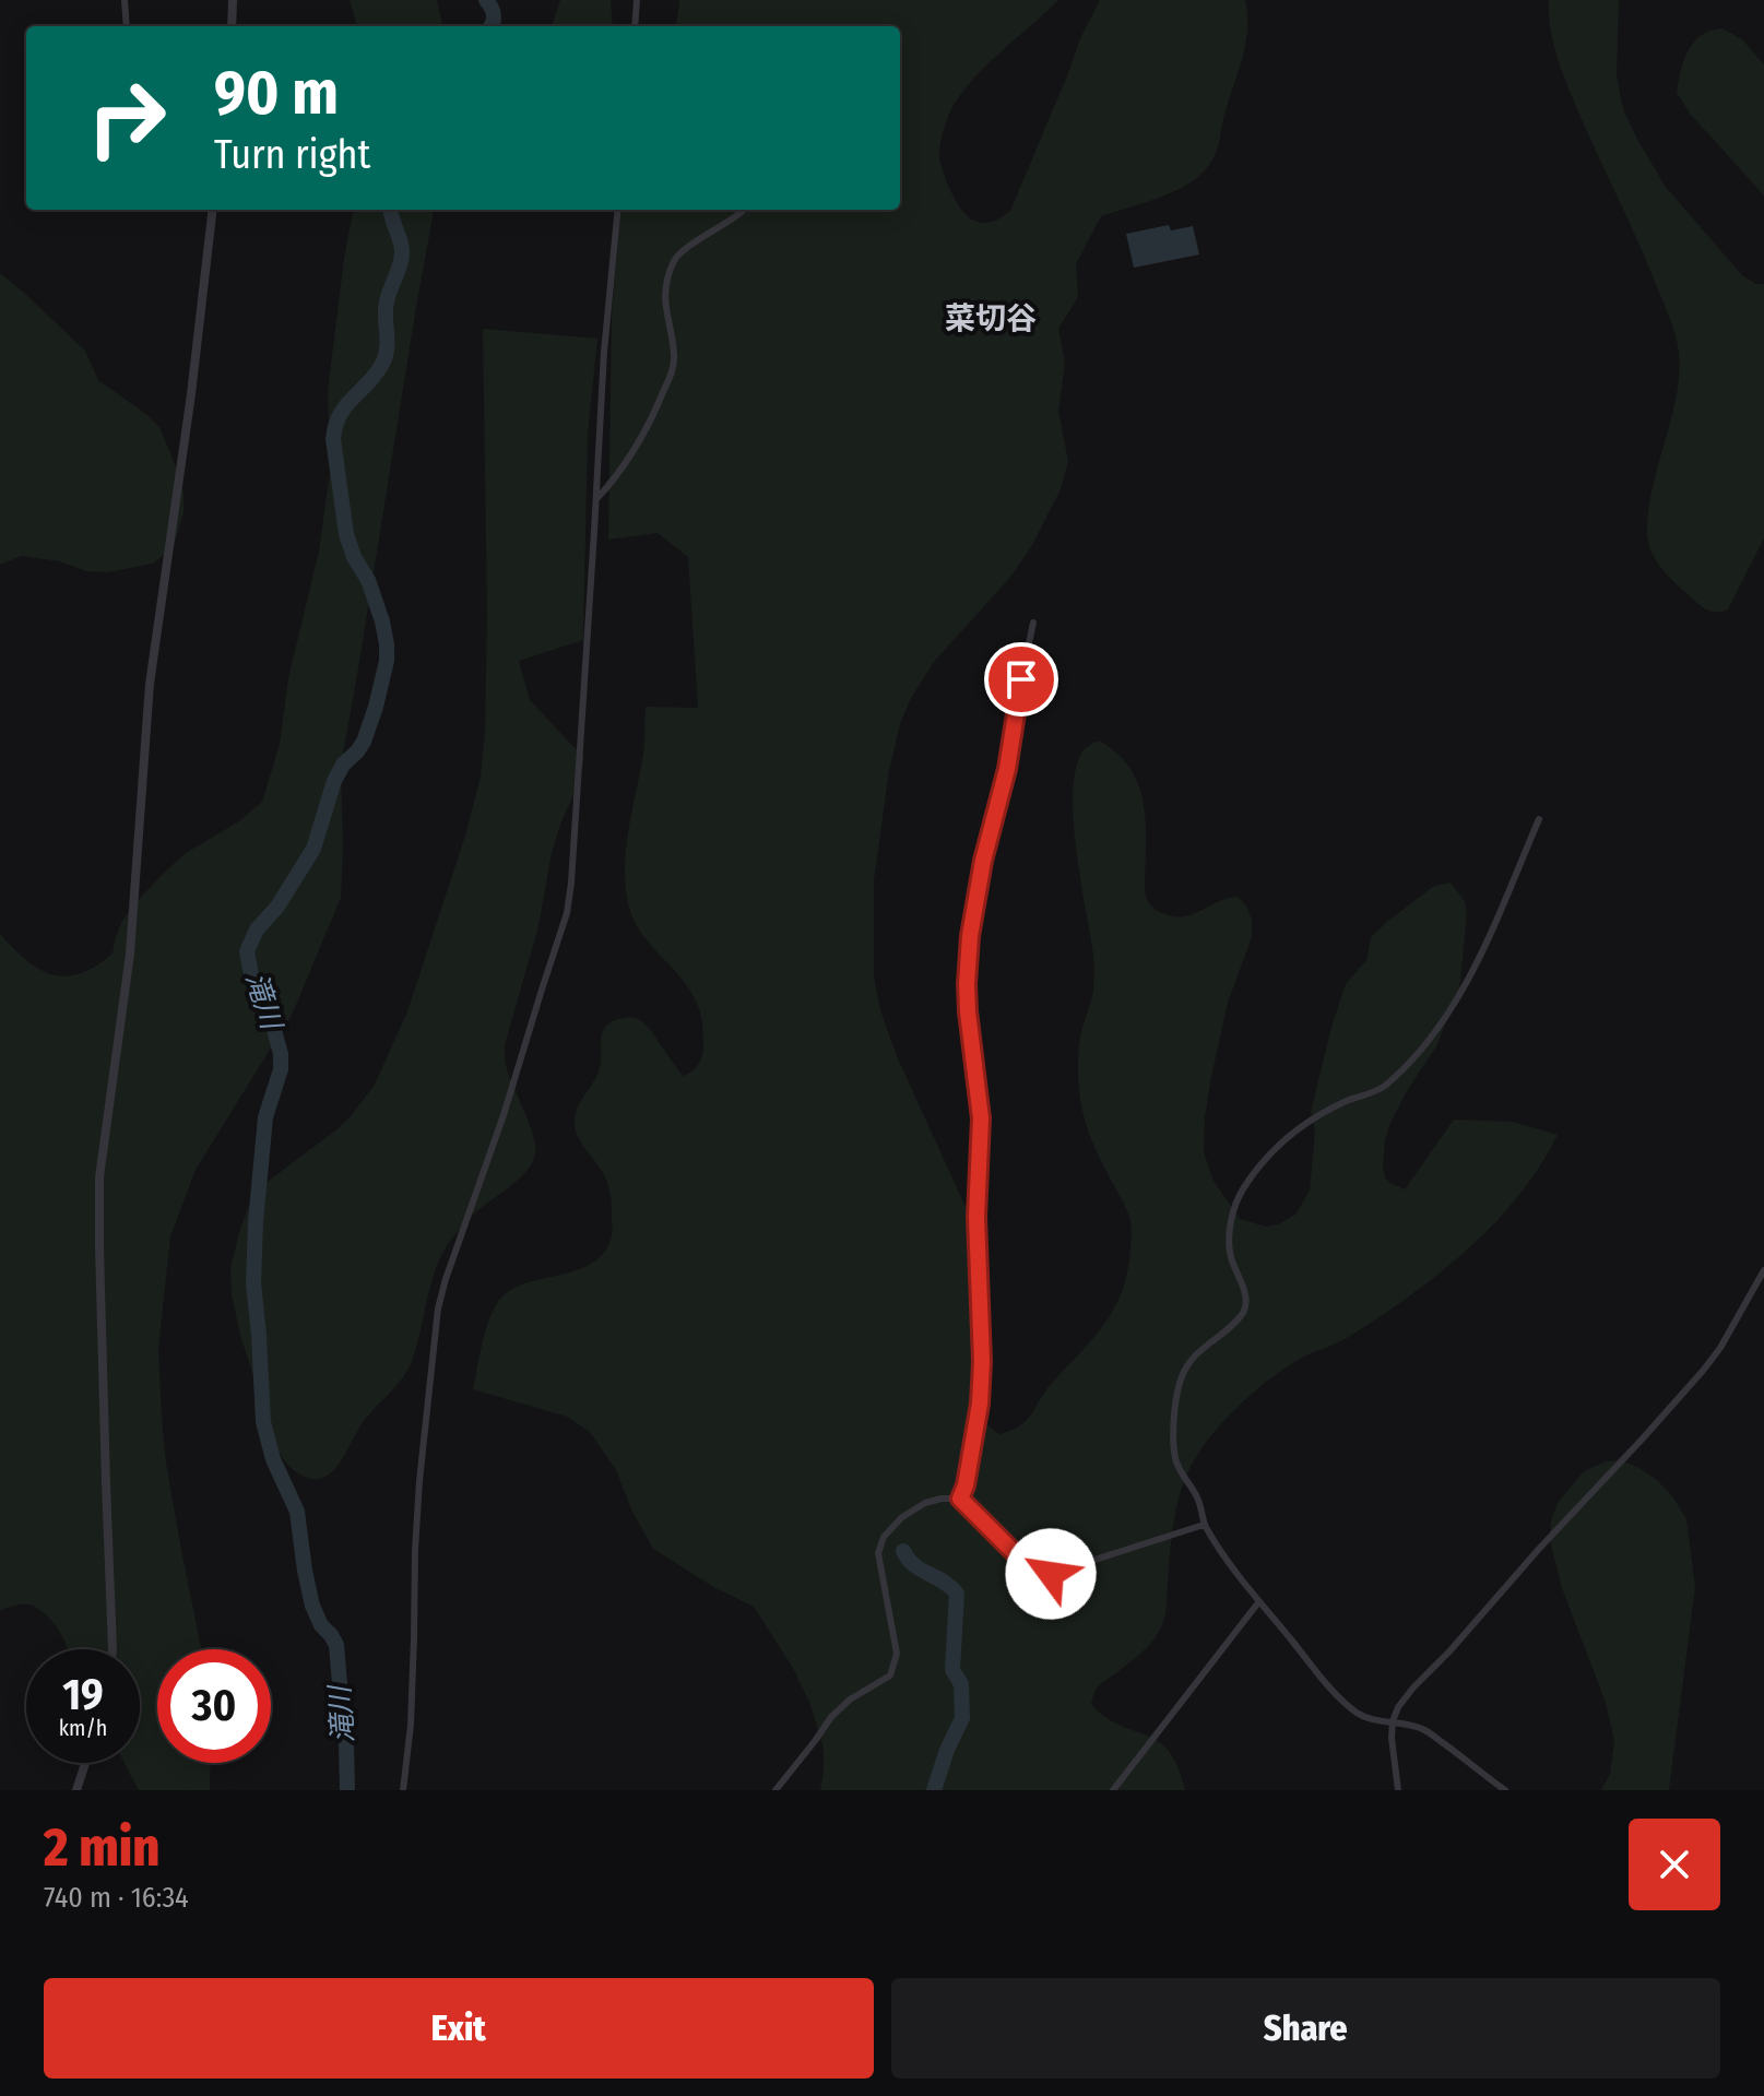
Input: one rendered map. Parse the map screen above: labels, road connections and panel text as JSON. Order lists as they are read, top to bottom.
{
  "districts": ["菜切谷"],
  "water": ["滝川"],
  "page": {
    "turn": ["90 m", "Turn right"],
    "speed": "19 km/h",
    "limit": "30",
    "heading": ["2 min", "740 m · 16:34"],
    "buttons": ["Exit", "Share"]
  }
}
